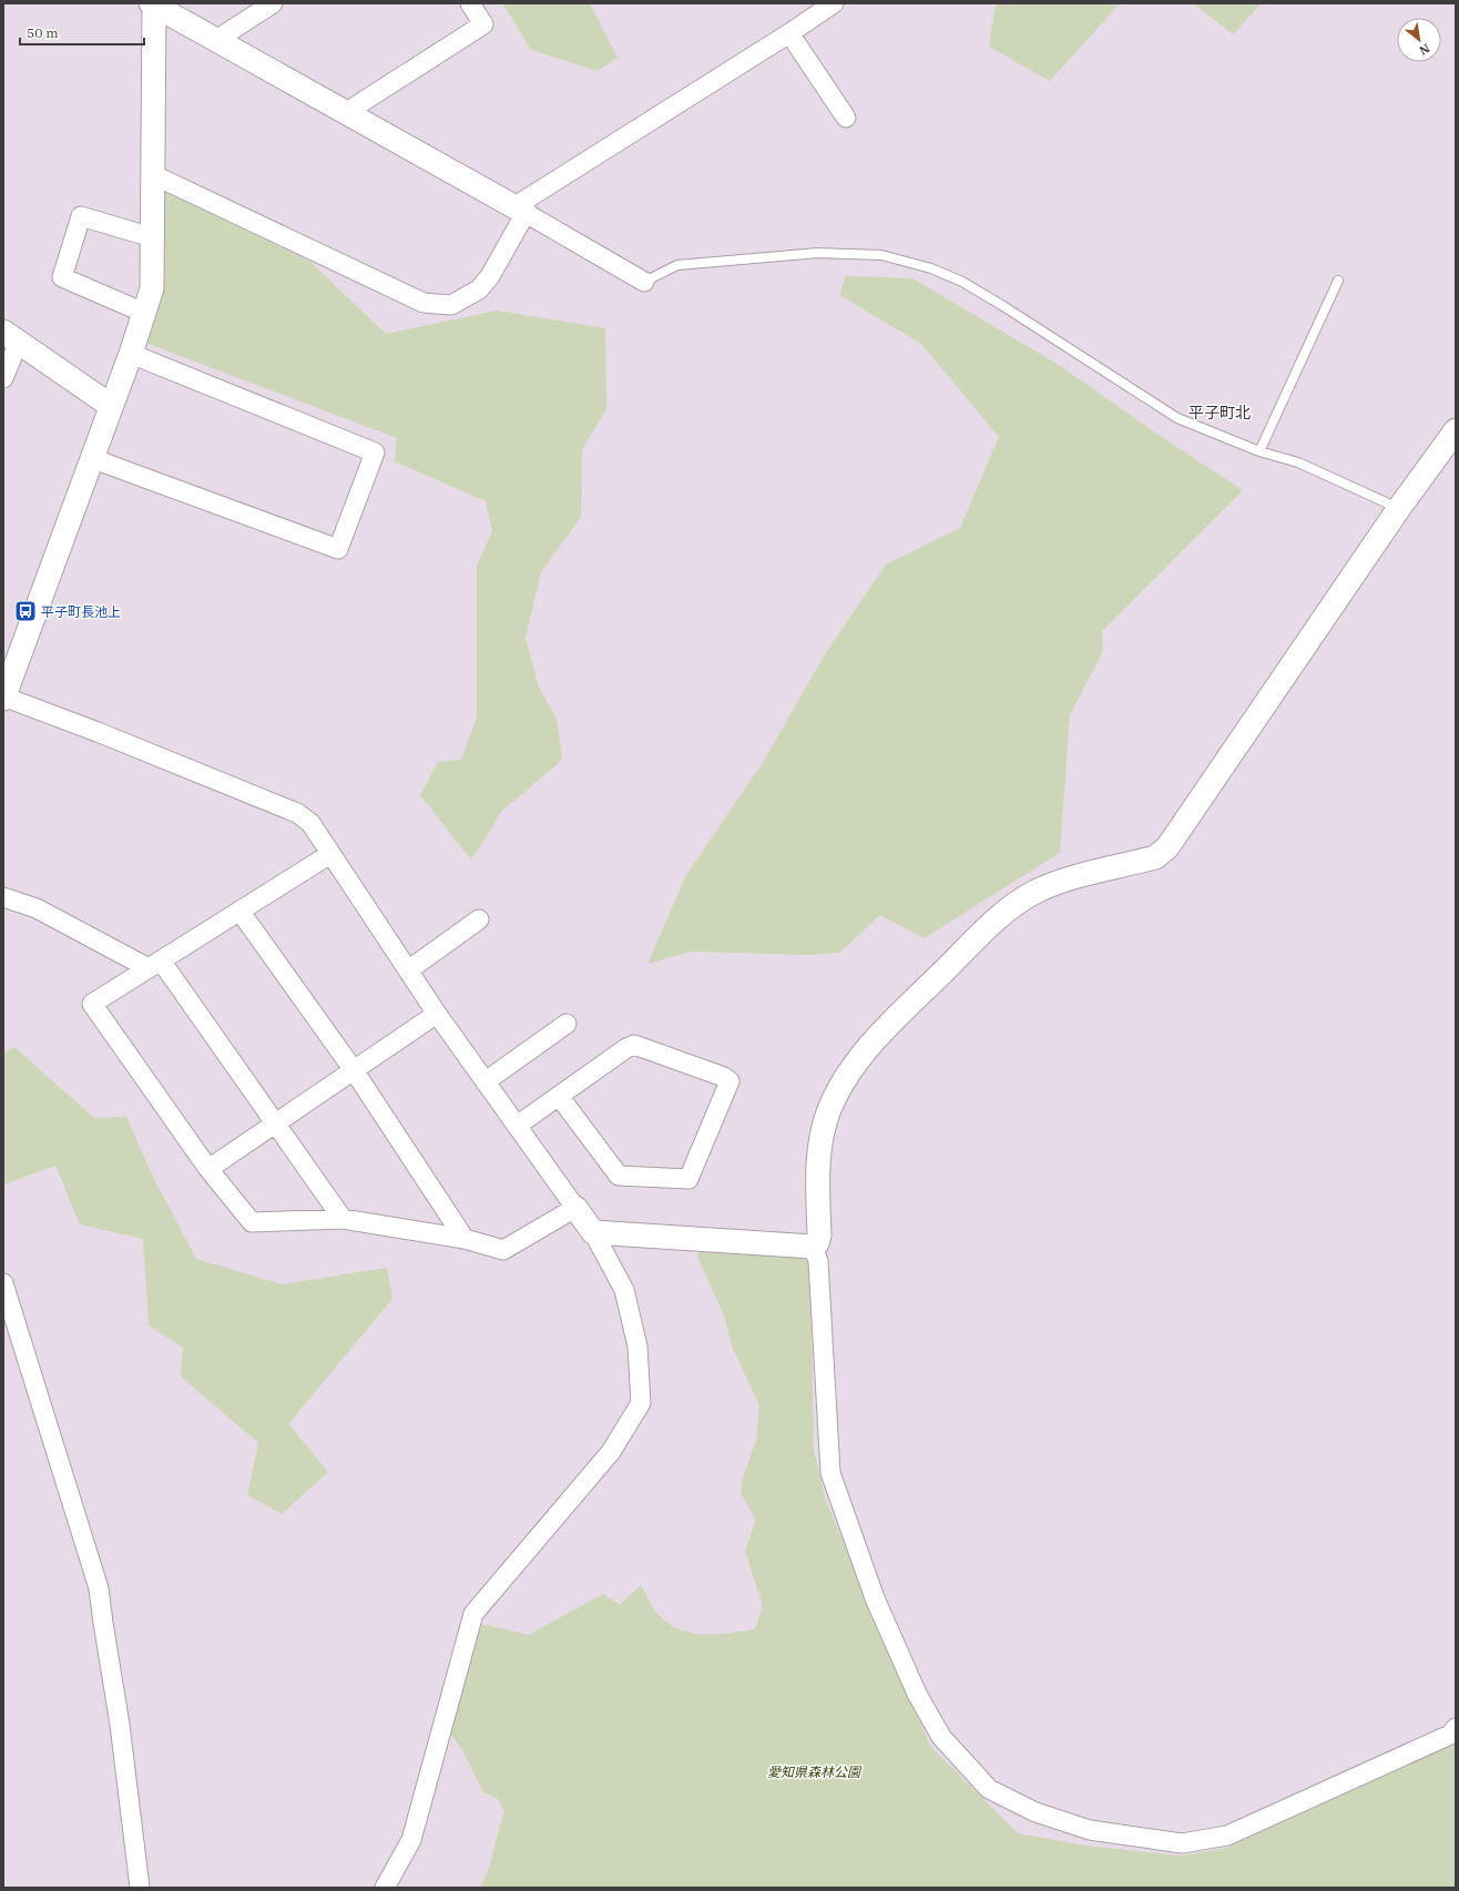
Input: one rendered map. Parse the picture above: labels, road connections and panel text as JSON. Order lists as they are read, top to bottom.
{
  "districts": ["平子町北"],
  "parks": ["愛知県森林公園"],
  "places": {
    "bus stop": ["平子町長池上"]
  },
  "scale_bar": "50 m",
  "north": "bottom right"
}
